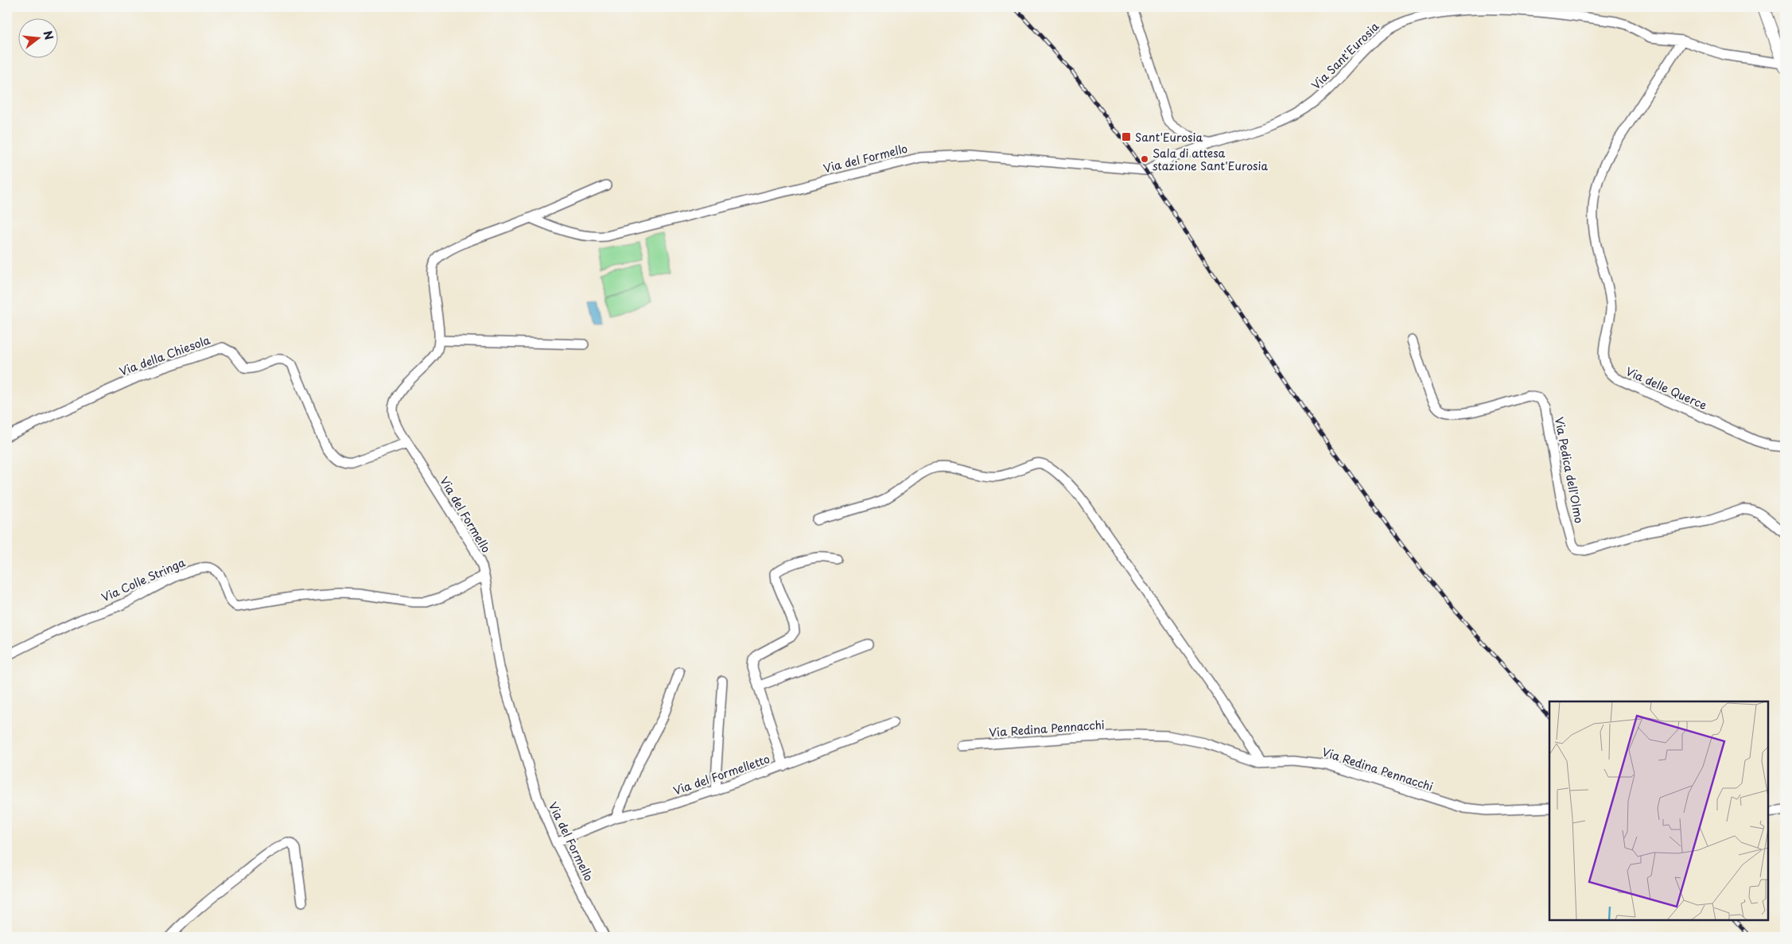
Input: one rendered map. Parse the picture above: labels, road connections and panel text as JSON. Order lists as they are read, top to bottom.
{
  "streets": {
    "street": [
      "Via Sant'Eurosia",
      "Via del Formello",
      "Via della Chiesola",
      "Via delle Querce",
      "Via Pedica dell'Olmo",
      "Via Colle Stringa",
      "Via Redina Pennacchi",
      "Via del Formelletto"
    ]
  },
  "crossings": [
    ["Via Sant'Eurosia", "Via del Formello"],
    ["Via Sant'Eurosia", "Via delle Querce"],
    ["Via del Formello", "Via della Chiesola"],
    ["Via del Formello", "Via Colle Stringa"],
    ["Via del Formello", "Via del Formelletto"]
  ],
  "places": {
    "transit": ["Sant'Eurosia"],
    "other": ["Sala di attesa stazione Sant'Eurosia"]
  },
  "north": "right"
}
